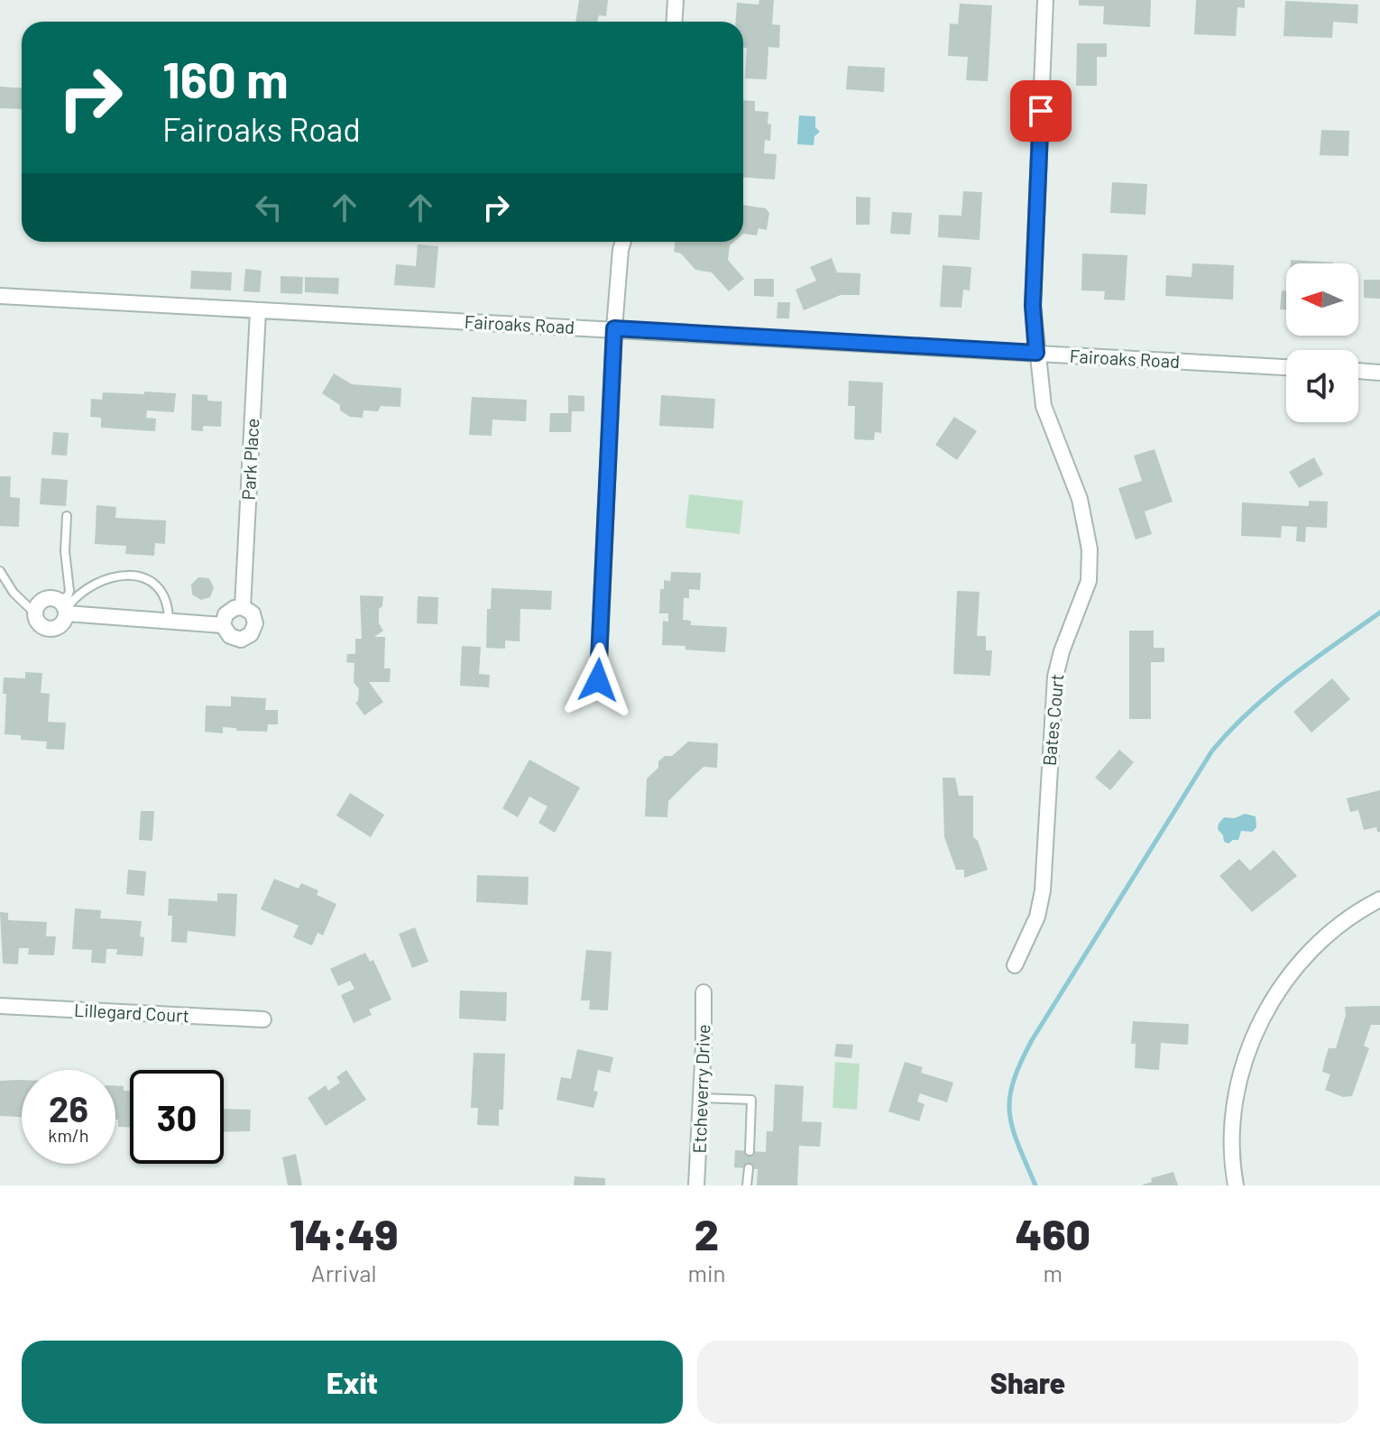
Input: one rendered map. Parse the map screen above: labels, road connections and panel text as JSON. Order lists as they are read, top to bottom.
{
  "streets": {
    "street": [
      "Fairoaks Road",
      "Park Place",
      "Bates Court",
      "Lillegard Court",
      "Etcheverry Drive"
    ]
  },
  "crossings": [
    ["Fairoaks Road", "Park Place"],
    ["Fairoaks Road", "Bates Court"]
  ],
  "north": "left",
  "page": {
    "turn": ["160 m", "Fairoaks Road"],
    "speed": "26 km/h",
    "limit": "30",
    "eta": [
      "14:49",
      "Arrival",
      "2",
      "min",
      "460",
      "m"
    ],
    "buttons": ["Exit", "Share"]
  }
}
